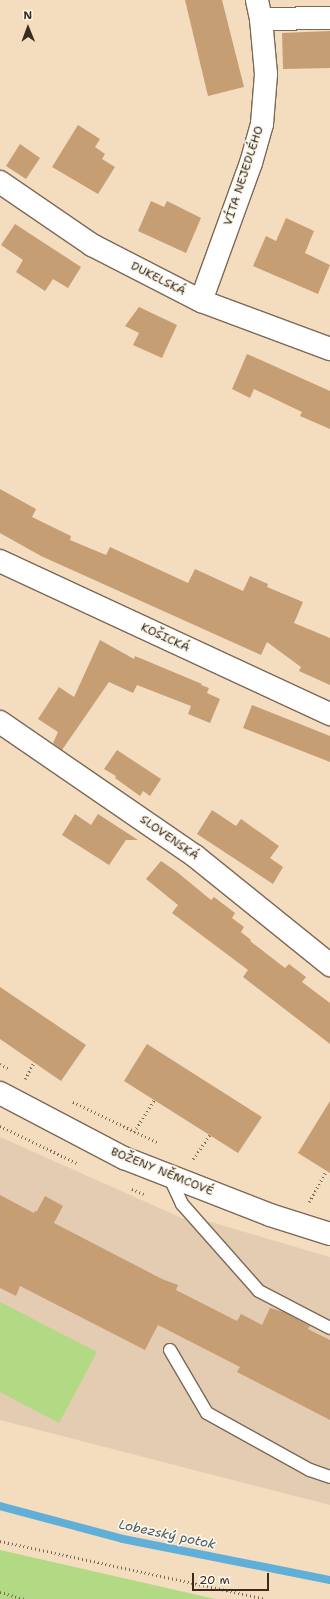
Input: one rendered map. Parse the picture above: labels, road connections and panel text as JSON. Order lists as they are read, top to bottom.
{
  "streets": {
    "street": [
      "VÍTA NEJEDLÉHO",
      "DUKELSKÁ",
      "KOŠICKÁ",
      "SLOVENSKÁ",
      "BOŽENY NĚMCOVÉ"
    ]
  },
  "crossings": [
    ["VÍTA NEJEDLÉHO", "DUKELSKÁ"]
  ],
  "water": ["Lobezský potok"],
  "scale_bar": "20 m",
  "north": "top"
}
